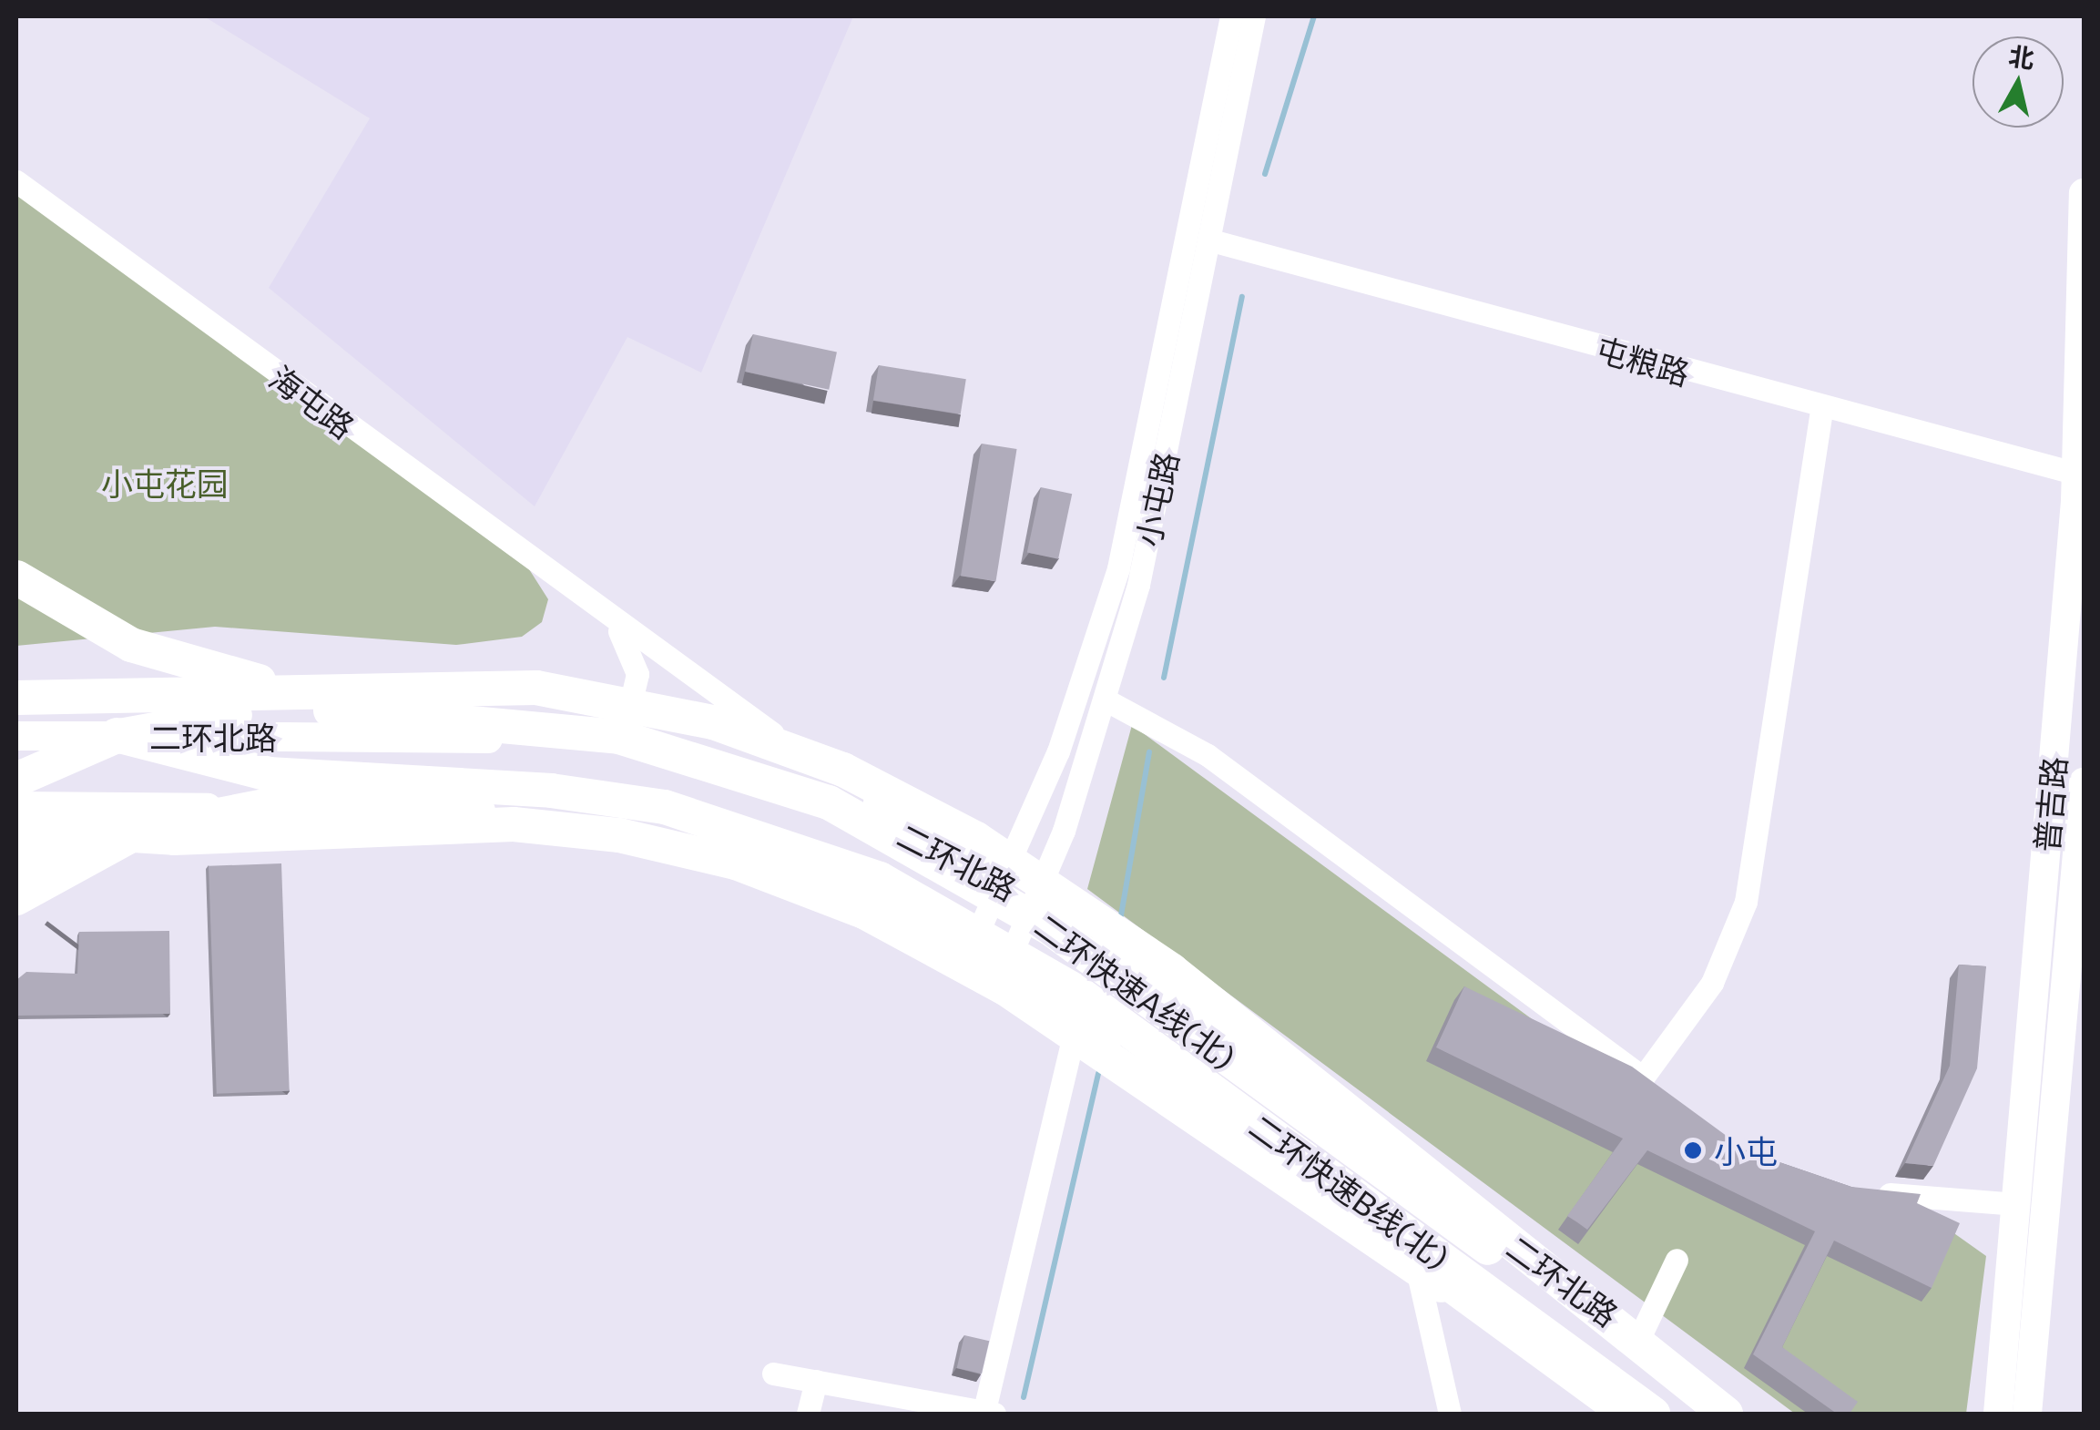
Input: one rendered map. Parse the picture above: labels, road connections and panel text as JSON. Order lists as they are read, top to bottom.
{
  "streets": {
    "highway": ["二环快速A线(北)", "二环快速B线(北)"],
    "main road": ["二环北路", "普吉路"],
    "street": ["屯粮路", "海屯路", "小屯路"]
  },
  "crossings": [
    ["屯粮路", "小屯路"],
    ["屯粮路", "普吉路"],
    ["海屯路", "小屯路"],
    ["海屯路", "二环北路"],
    ["小屯路", "二环北路"]
  ],
  "parks": ["小屯花园"],
  "places": ["小屯"],
  "north": "top"
}
